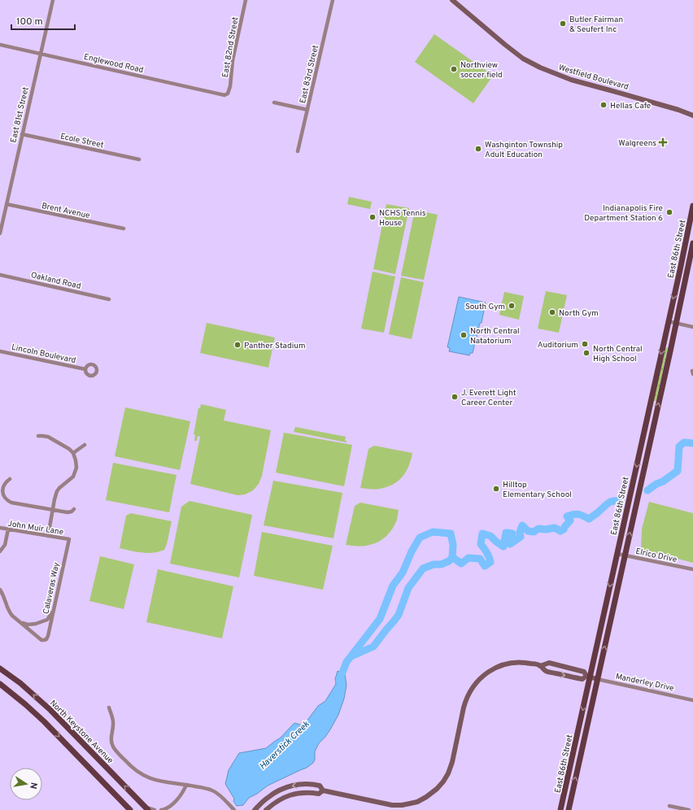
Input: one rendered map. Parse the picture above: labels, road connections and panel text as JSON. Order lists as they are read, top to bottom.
{
  "streets": {
    "main road": ["East 86th Street", "North Keystone Avenue"],
    "street": [
      "East 82nd Street",
      "Englewood Road",
      "East 83rd Street",
      "Westfield Boulevard",
      "East 81st Street",
      "Ecole Street",
      "Brent Avenue",
      "Oakland Road",
      "Lincoln Boulevard",
      "John Muir Lane",
      "Elrico Drive",
      "Calaveras Way",
      "Manderley Drive"
    ]
  },
  "crossings": [
    ["East 82nd Street", "Englewood Road"],
    ["Englewood Road", "East 81st Street"],
    ["East 81st Street", "Ecole Street"],
    ["East 81st Street", "Brent Avenue"],
    ["East 86th Street", "Elrico Drive"],
    ["East 86th Street", "Manderley Drive"],
    ["John Muir Lane", "Calaveras Way"]
  ],
  "water": ["Haverstick Creek"],
  "places": {
    "other": [
      "Butler Fairman & Seufert Inc",
      "Northview soccer field",
      "Hellas Cafe",
      "Washginton Township Adult Education",
      "Indianapolis Fire Department Station 6",
      "NCHS Tennis House",
      "South Gym",
      "North Gym",
      "North Central Natatorium",
      "Auditorium",
      "Panther Stadium",
      "North Central High School",
      "J. Everett Light Career Center",
      "Hilltop Elementary School"
    ],
    "health": ["Walgreens"]
  },
  "scale_bar": "100 m",
  "north": "right"
}
